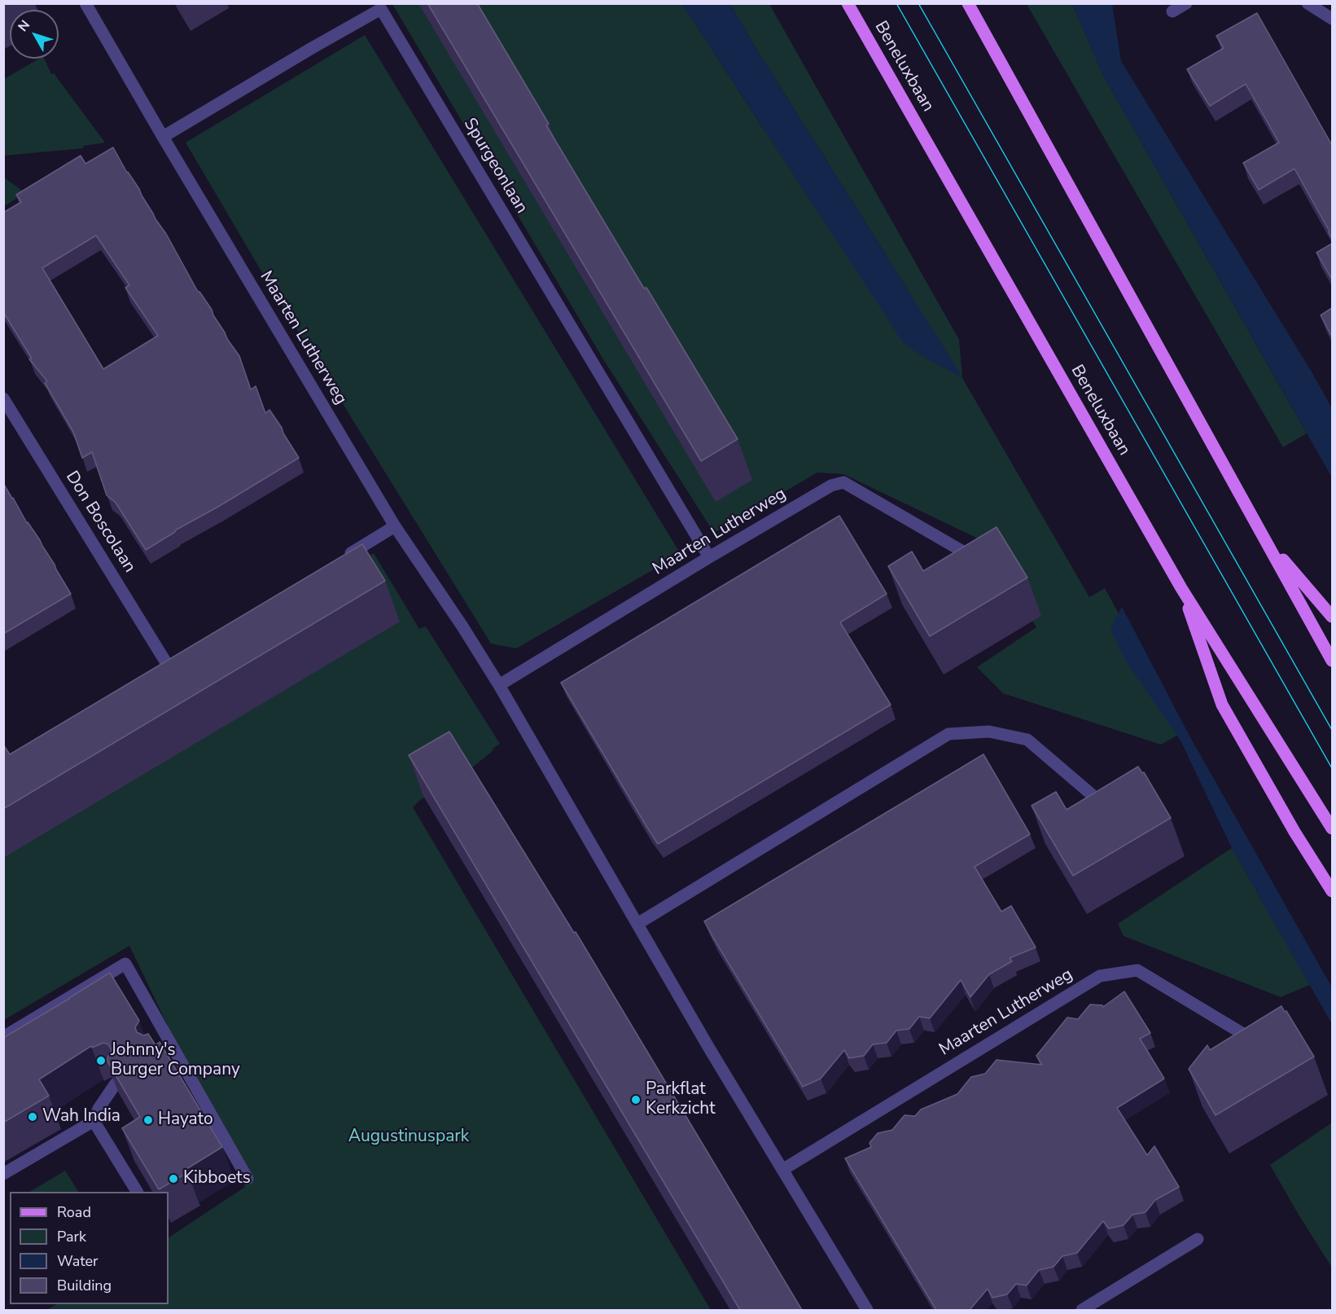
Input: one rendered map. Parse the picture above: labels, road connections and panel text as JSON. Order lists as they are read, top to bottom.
{
  "streets": {
    "main road": ["Beneluxbaan"],
    "street": ["Spurgeonlaan", "Maarten Lutherweg", "Don Boscolaan"]
  },
  "crossings": [
    ["Spurgeonlaan", "Maarten Lutherweg"]
  ],
  "parks": ["Augustinuspark"],
  "places": [
    "Johnny's Burger Company",
    "Parkflat Kerkzicht",
    "Wah India",
    "Hayato",
    "Kibboets"
  ],
  "legend": [
    "Road",
    "Park",
    "Water",
    "Building"
  ],
  "north": "top left"
}
